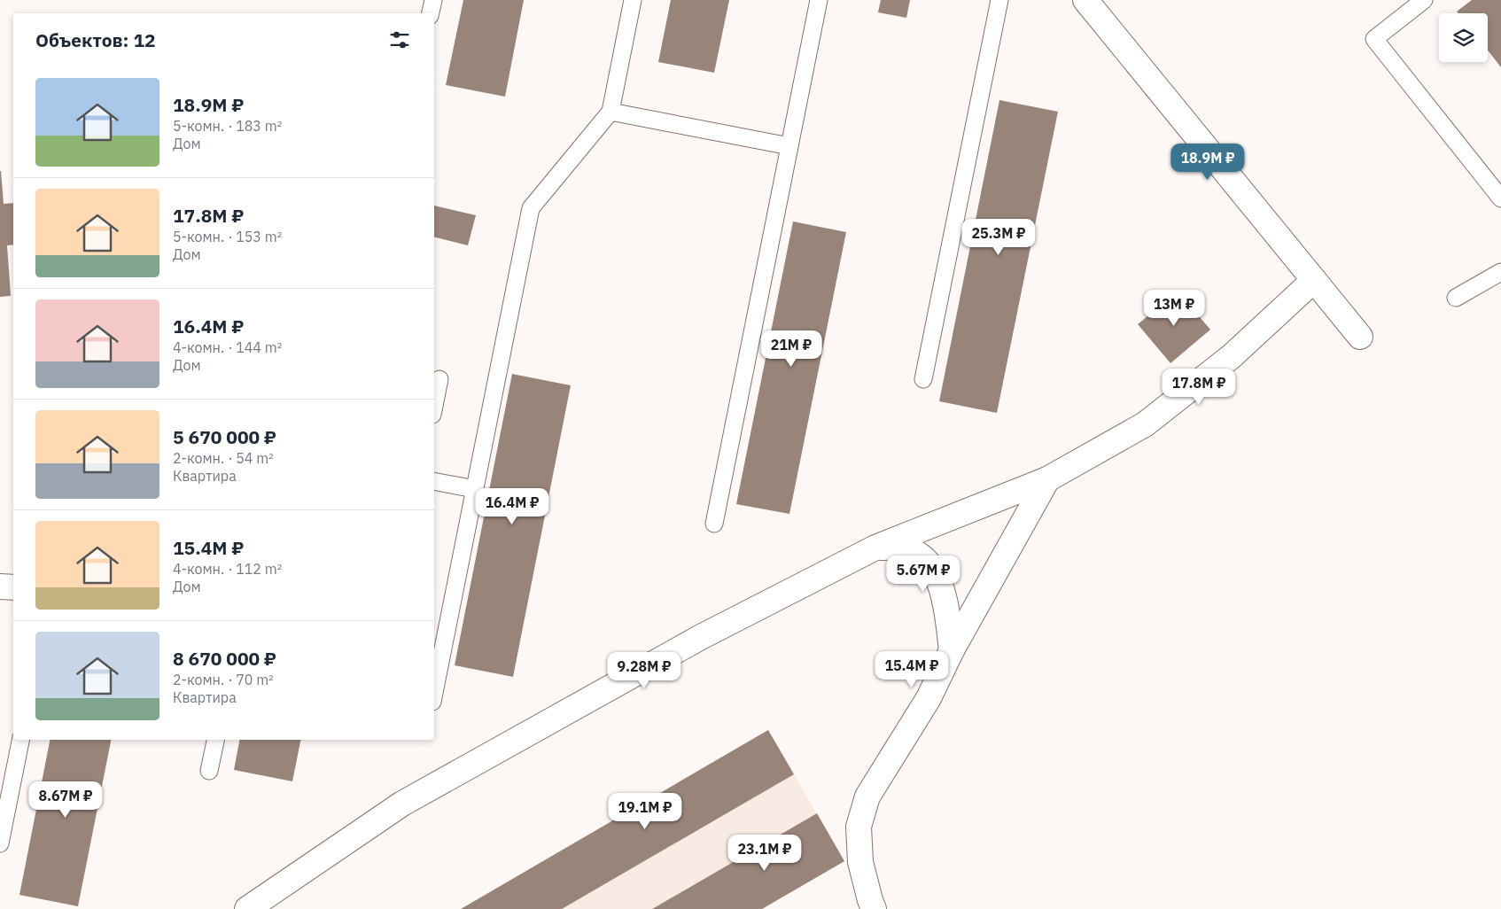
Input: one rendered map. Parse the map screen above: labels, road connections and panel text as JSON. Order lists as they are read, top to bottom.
{
  "page": {
    "heading": "Объектов: 12",
    "list": [
      {
        "name": "18.9M ₽",
        "note": "5-комн. · 183 m² · Дом"
      },
      {
        "name": "17.8M ₽",
        "note": "5-комн. · 153 m² · Дом"
      },
      {
        "name": "16.4M ₽",
        "note": "4-комн. · 144 m² · Дом"
      },
      {
        "name": "5 670 000 ₽",
        "note": "2-комн. · 54 m² · Квартира"
      },
      {
        "name": "15.4M ₽",
        "note": "4-комн. · 112 m² · Дом"
      },
      {
        "name": "8 670 000 ₽",
        "note": "2-комн. · 70 m² · Квартира"
      }
    ],
    "price": [
      "18.9M ₽",
      "25.3M ₽",
      "13M ₽",
      "21M ₽",
      "17.8M ₽",
      "16.4M ₽",
      "5.67M ₽",
      "15.4M ₽",
      "9.28M ₽",
      "8.67M ₽",
      "19.1M ₽",
      "23.1M ₽"
    ]
  }
}
